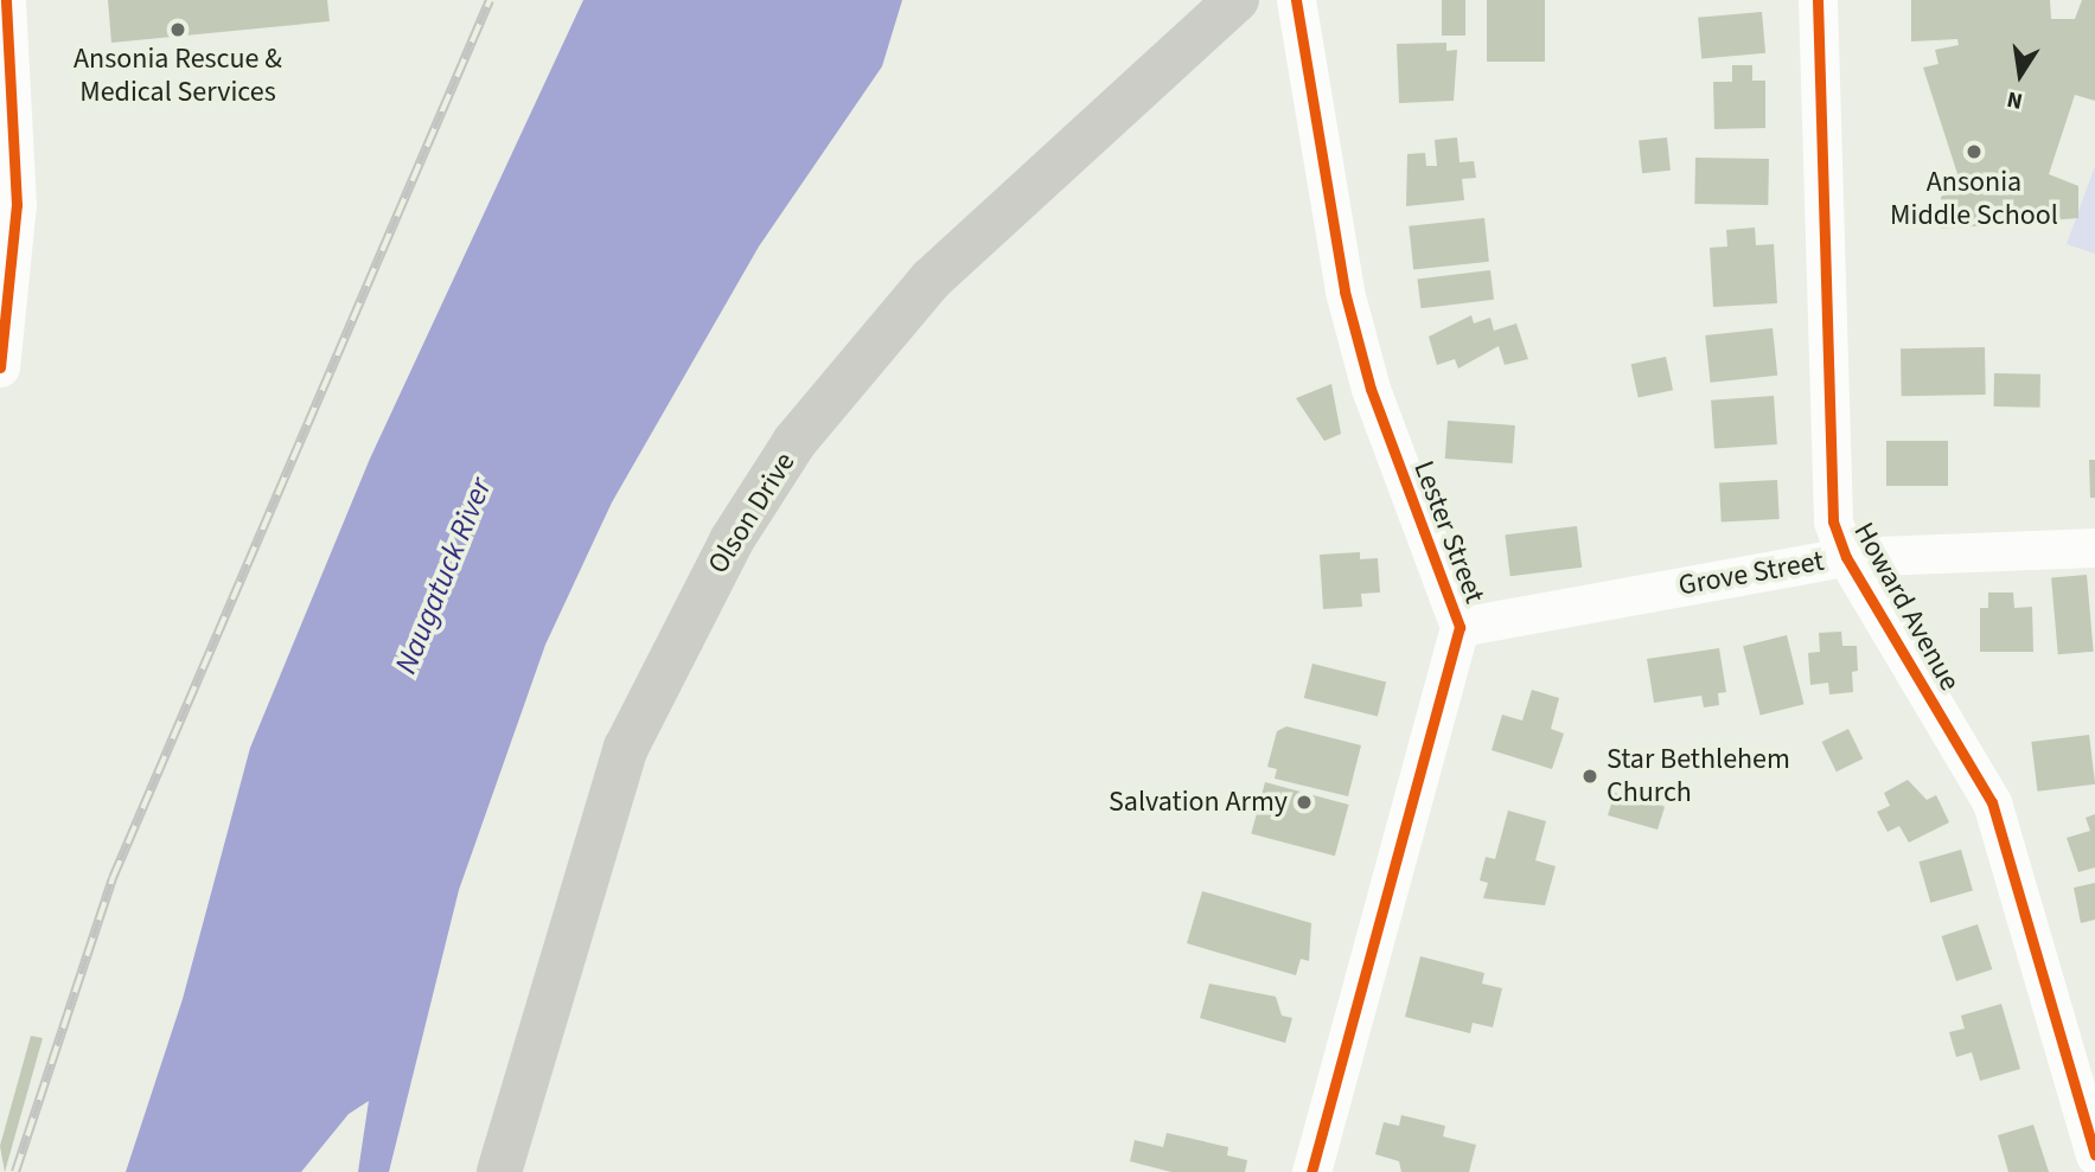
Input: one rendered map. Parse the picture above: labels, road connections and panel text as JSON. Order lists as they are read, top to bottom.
{
  "streets": {
    "main road": ["Olson Drive"],
    "street": ["Lester Street", "Grove Street", "Howard Avenue"]
  },
  "crossings": [
    ["Lester Street", "Grove Street"],
    ["Grove Street", "Howard Avenue"]
  ],
  "water": ["Naugatuck River"],
  "places": [
    "Ansonia Rescue & Medical Services",
    "Ansonia Middle School",
    "Star Bethlehem Church",
    "Salvation Army"
  ],
  "north": "bottom"
}
